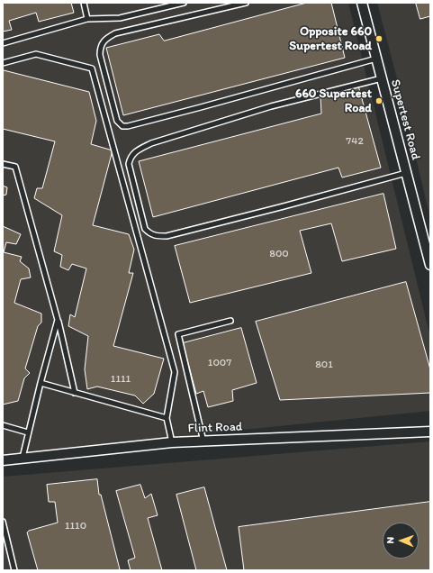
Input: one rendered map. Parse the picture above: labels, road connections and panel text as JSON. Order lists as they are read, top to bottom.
{
  "streets": {
    "street": ["Supertest Road", "Flint Road"]
  },
  "places": ["Opposite 660 Supertest Road", "660 Supertest Road"],
  "house_numbers": [
    "742",
    "800",
    "1007",
    "801",
    "1111",
    "1110"
  ],
  "north": "left"
}
